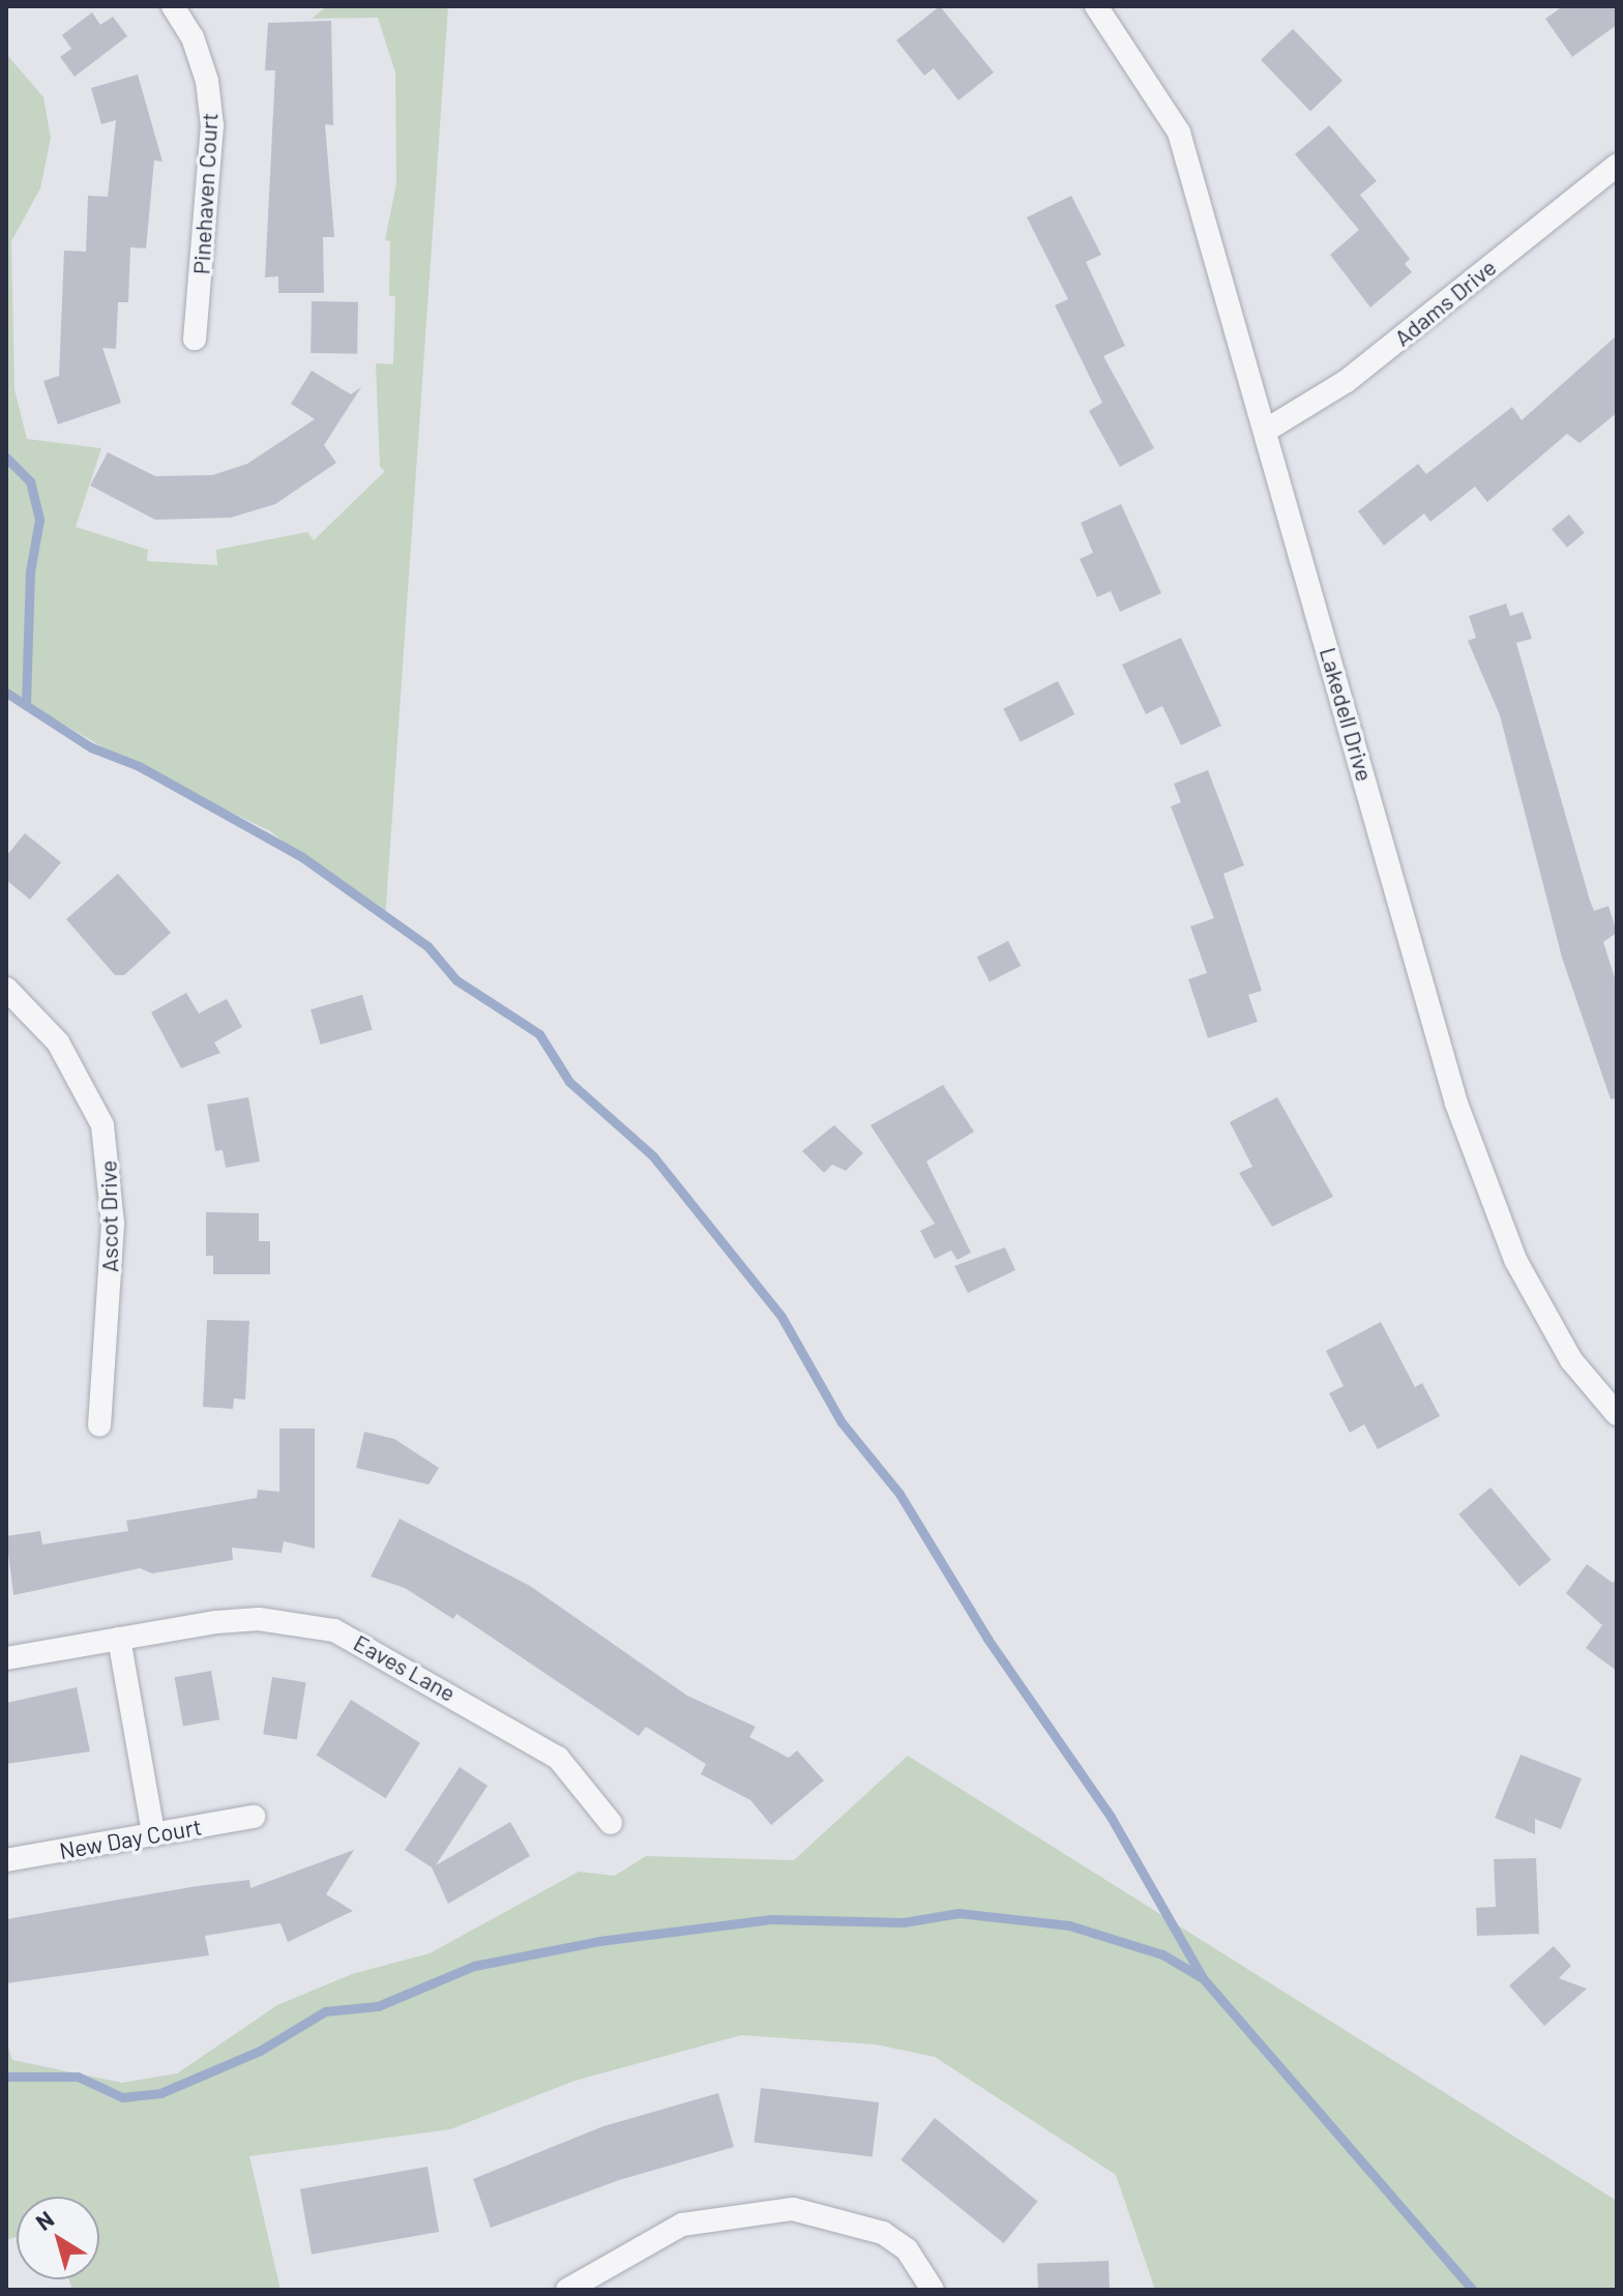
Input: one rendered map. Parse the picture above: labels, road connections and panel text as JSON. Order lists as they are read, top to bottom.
{
  "streets": {
    "street": [
      "Pinehaven Court",
      "Adams Drive",
      "Lakedell Drive",
      "Ascot Drive",
      "Eaves Lane",
      "New Day Court"
    ]
  },
  "crossings": [
    ["Adams Drive", "Lakedell Drive"]
  ],
  "north": "top left"
}
